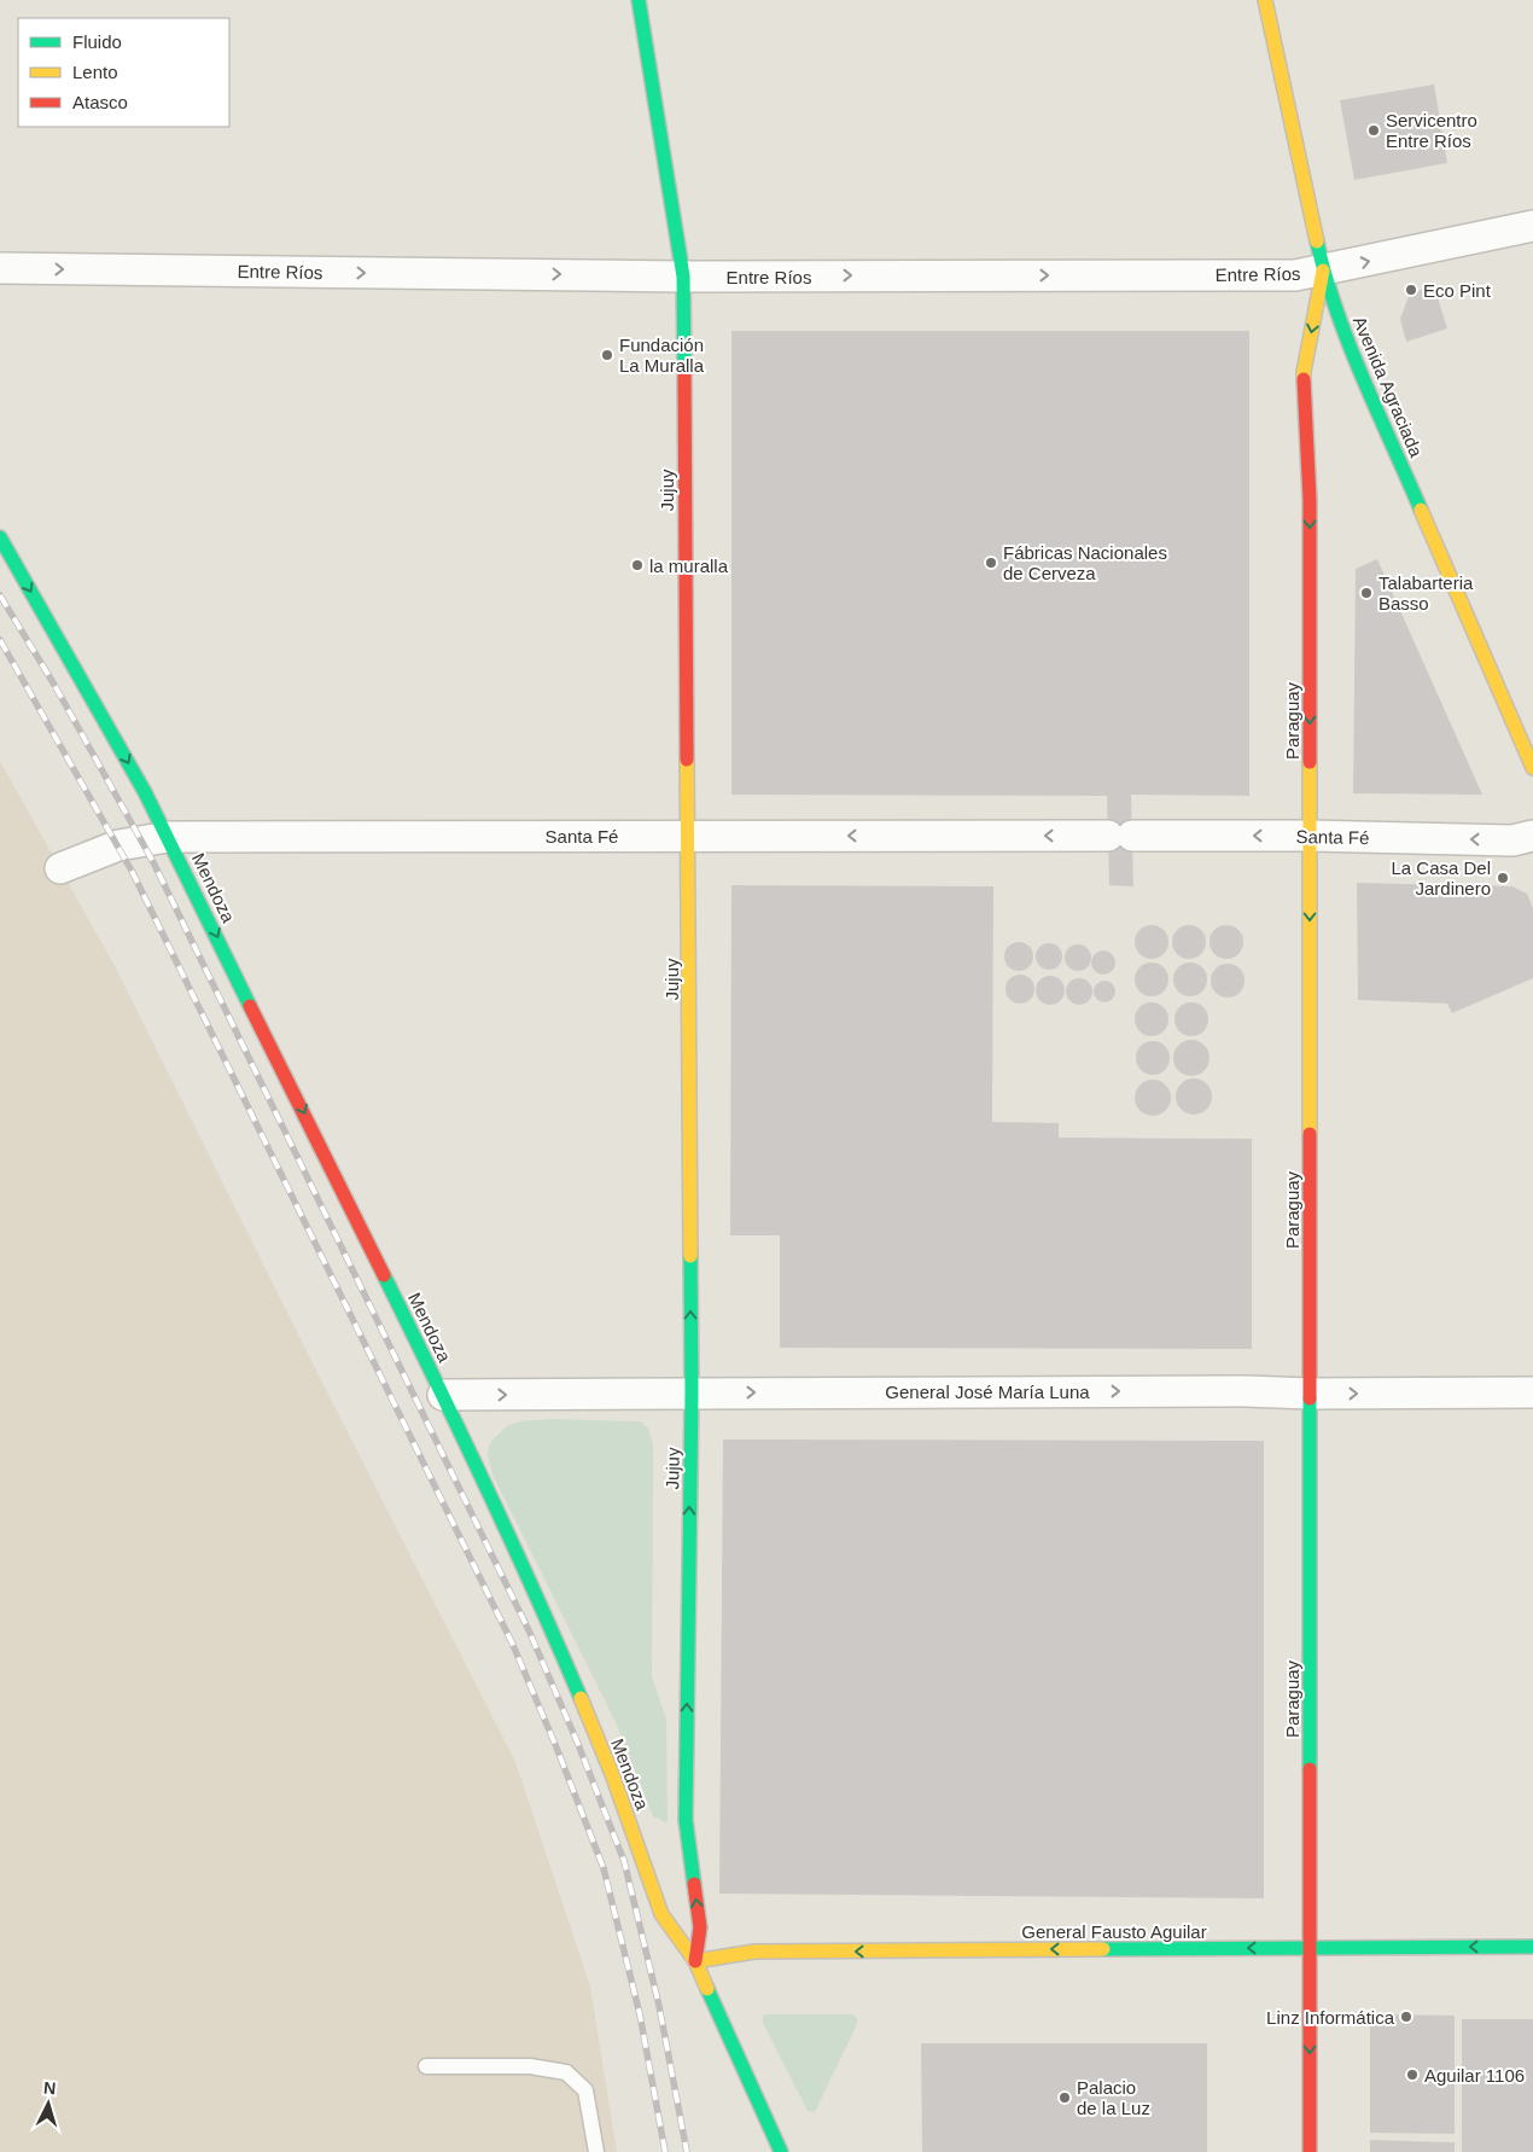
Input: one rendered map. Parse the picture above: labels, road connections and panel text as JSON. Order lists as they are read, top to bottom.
{
  "streets": {
    "street": [
      "Entre Ríos",
      "Avenida Agraciada",
      "Jujuy",
      "Paraguay",
      "Santa Fé",
      "Mendoza",
      "General José María Luna",
      "General Fausto Aguilar"
    ]
  },
  "crossings": [
    ["Entre Ríos", "Avenida Agraciada"],
    ["Entre Ríos", "Jujuy"],
    ["Entre Ríos", "Paraguay"],
    ["Avenida Agraciada", "Paraguay"],
    ["Jujuy", "Santa Fé"],
    ["Jujuy", "Mendoza"],
    ["Jujuy", "General José María Luna"],
    ["Jujuy", "General Fausto Aguilar"],
    ["Paraguay", "Santa Fé"],
    ["Paraguay", "General José María Luna"],
    ["Paraguay", "General Fausto Aguilar"],
    ["Santa Fé", "Mendoza"],
    ["Mendoza", "General José María Luna"],
    ["Mendoza", "General Fausto Aguilar"]
  ],
  "one_way": [
    "Entre Ríos",
    "Jujuy",
    "Paraguay",
    "Santa Fé",
    "Mendoza",
    "General José María Luna",
    "General Fausto Aguilar"
  ],
  "places": [
    "Servicentro Entre Ríos",
    "Eco Pint",
    "Fundación La Muralla",
    "Fábricas Nacionales de Cerveza",
    "la muralla",
    "Talabarteria Basso",
    "La Casa Del Jardinero",
    "Linz Informática",
    "Aguilar 1106",
    "Palacio de la Luz"
  ],
  "legend": ["Fluido", "Lento", "Atasco"],
  "north": "top"
}
